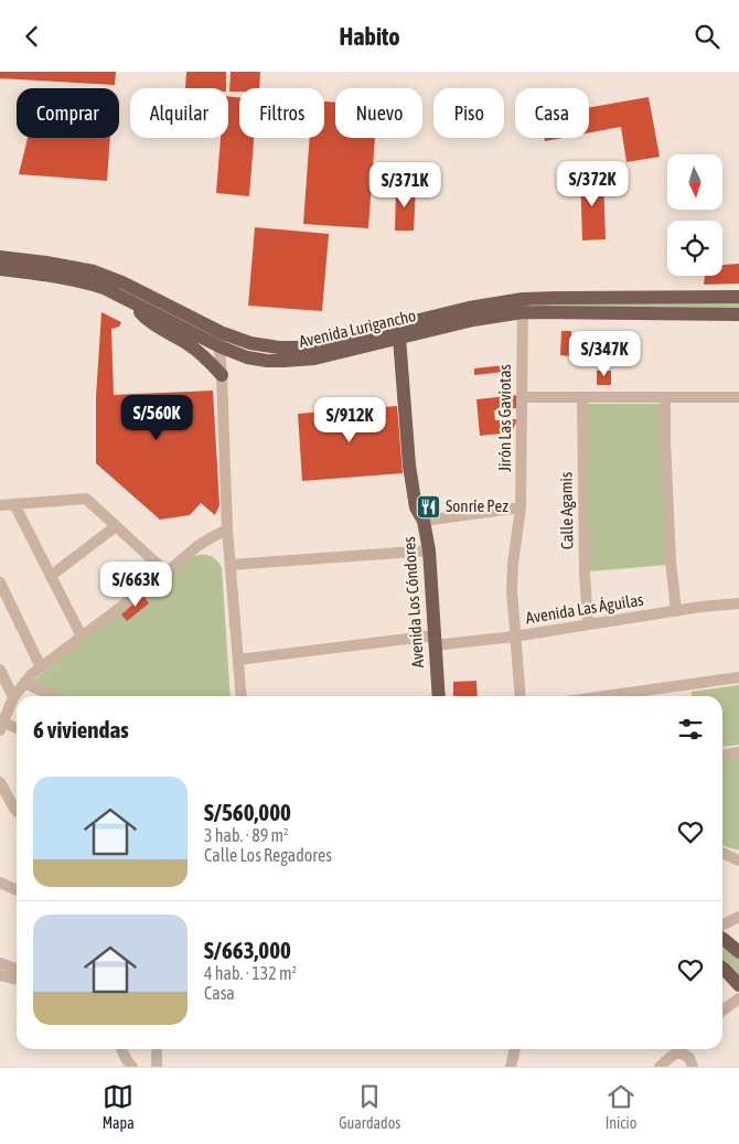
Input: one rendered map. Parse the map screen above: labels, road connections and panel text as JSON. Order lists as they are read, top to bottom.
{
  "streets": {
    "main road": ["Avenida Lurigancho", "Avenida Los Cóndores"],
    "street": ["Jirón Las Gaviotas", "Calle Agamis", "Avenida Las Águilas"]
  },
  "crossings": [
    ["Avenida Lurigancho", "Jirón Las Gaviotas"],
    ["Avenida Lurigancho", "Avenida Los Cóndores"],
    ["Jirón Las Gaviotas", "Avenida Las Águilas"],
    ["Calle Agamis", "Avenida Las Águilas"],
    ["Avenida Los Cóndores", "Avenida Las Águilas"]
  ],
  "places": {
    "restaurant": ["Sonríe Pez"]
  },
  "north": "bottom",
  "page": {
    "header": "Habito",
    "chip": [
      "Comprar",
      "Alquilar",
      "Filtros",
      "Nuevo",
      "Piso",
      "Casa"
    ],
    "price": [
      "S/372K",
      "S/371K",
      "S/347K",
      "S/560K",
      "S/912K",
      "S/663K"
    ],
    "heading": "6 viviendas",
    "list": [
      {
        "name": "S/560,000",
        "note": "3 hab. · 89 m² · Calle Los Regadores"
      },
      {
        "name": "S/663,000",
        "note": "4 hab. · 132 m² · Casa"
      }
    ],
    "tabs": ["Mapa", "Guardados", "Inicio"]
  }
}
